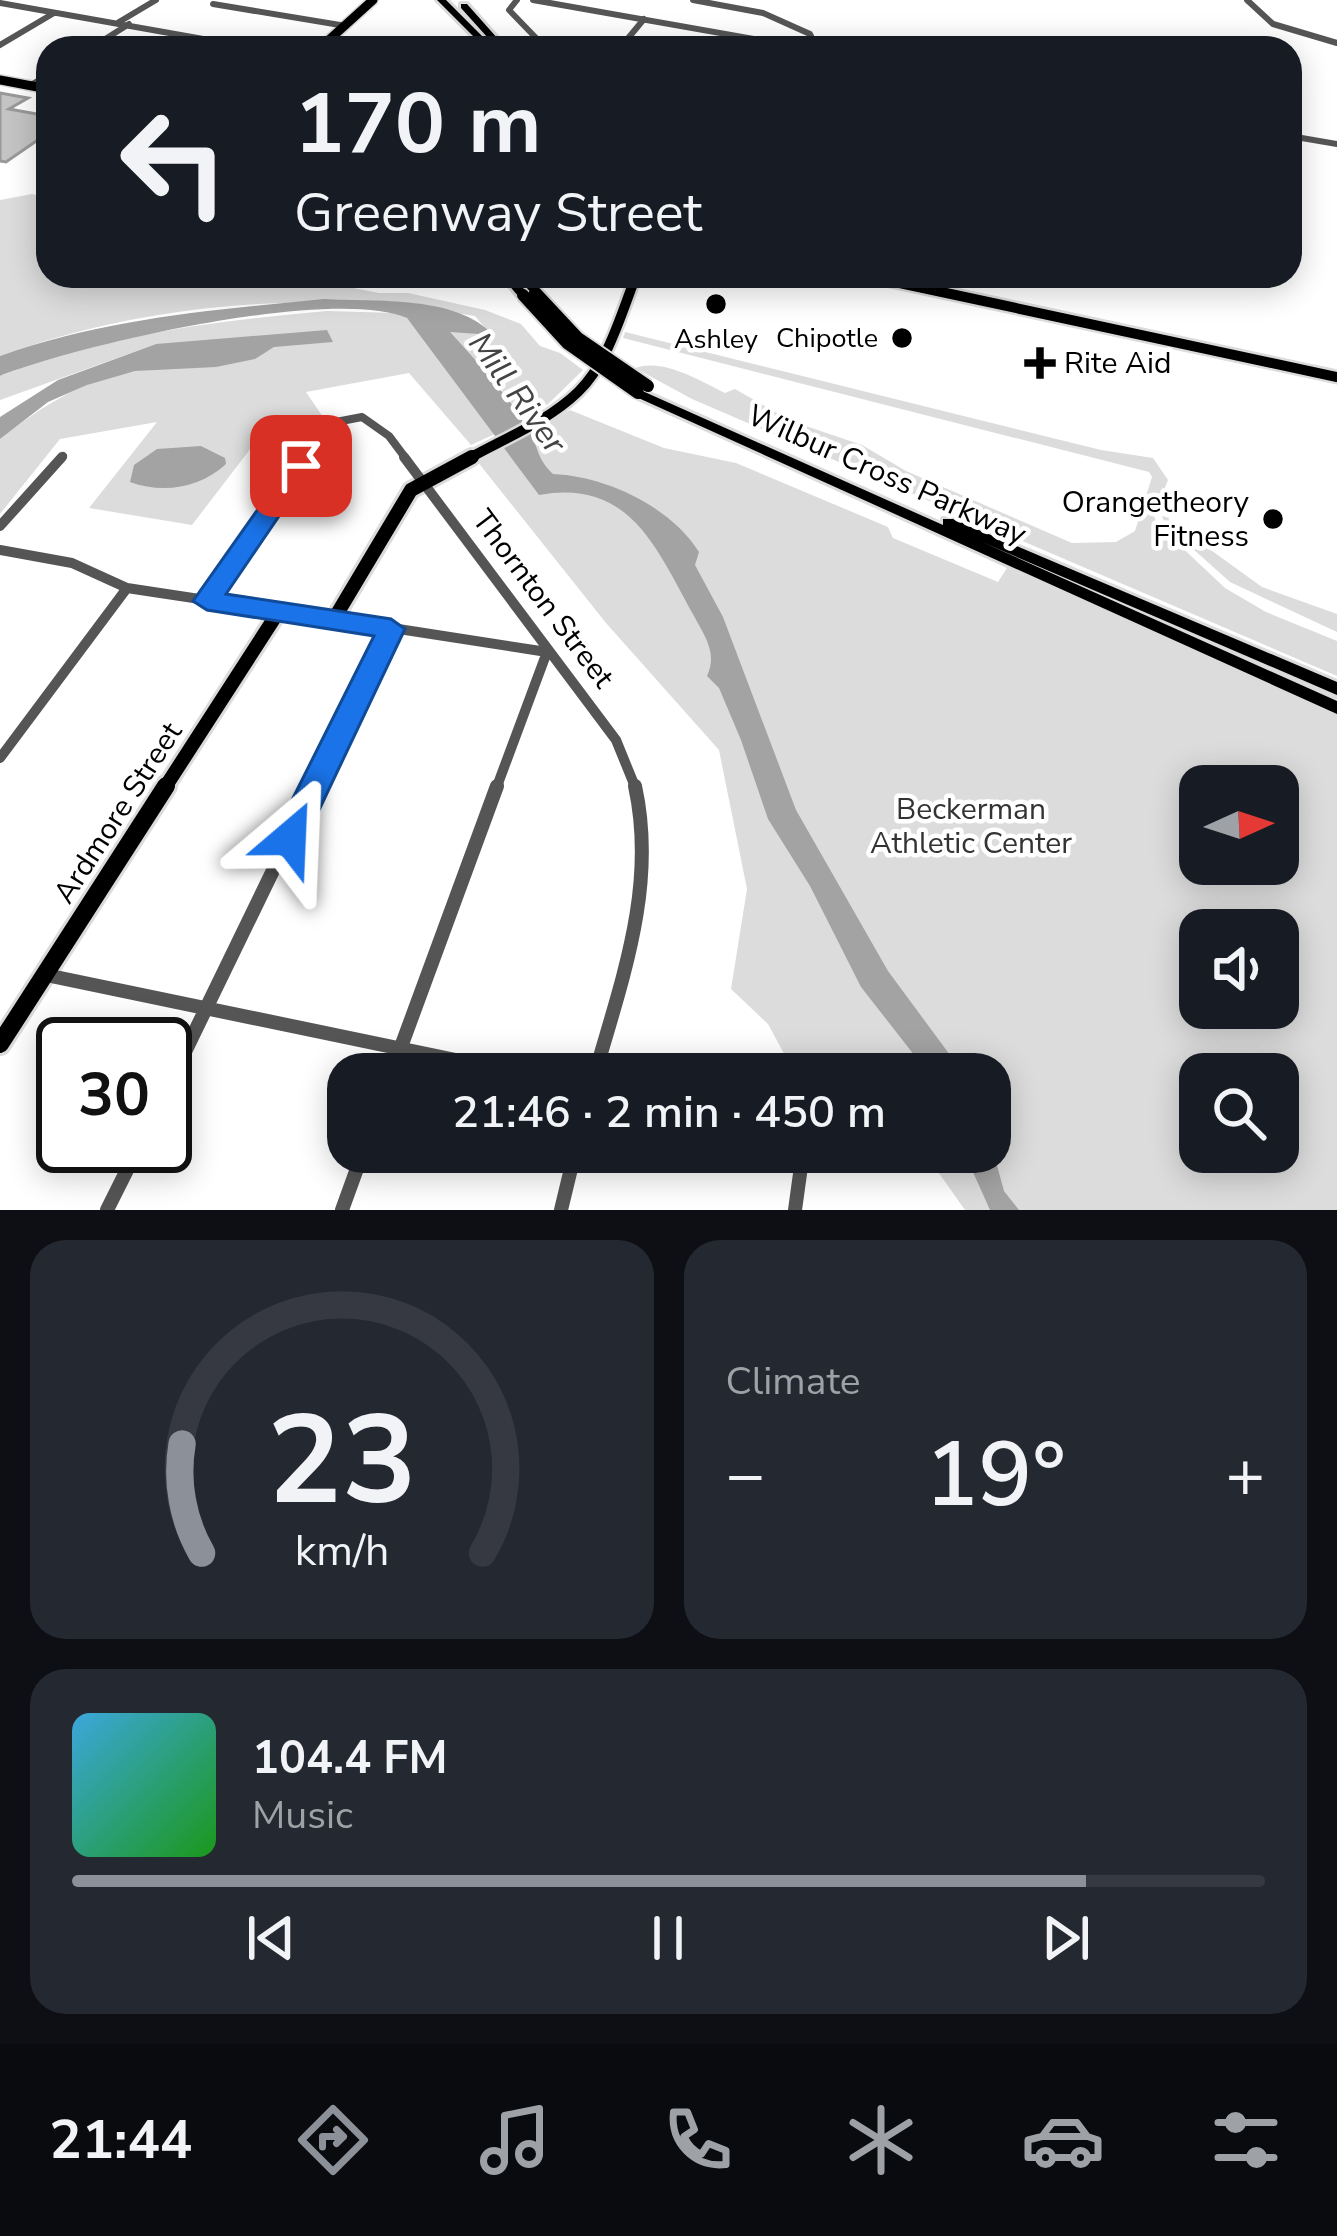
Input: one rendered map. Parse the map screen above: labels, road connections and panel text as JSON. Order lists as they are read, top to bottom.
{
  "streets": {
    "highway": ["Wilbur Cross Parkway"],
    "main road": ["Ardmore Street"],
    "street": ["Thornton Street"]
  },
  "water": ["Mill River"],
  "parks": ["Beckerman Athletic Center"],
  "places": {
    "other": ["Ashley", "Chipotle", "Orangetheory Fitness"],
    "health": ["Rite Aid"]
  },
  "north": "right",
  "page": {
    "turn": ["170 m", "Greenway Street"],
    "limit": "30",
    "trip": "21:46 · 2 min · 450 m",
    "tile": "Climate",
    "heat": ["−", "19°", "+"],
    "song": ["104.4 FM", "Music"],
    "tabs": "21:44",
    "gauge": ["23", "km/h"]
  }
}
